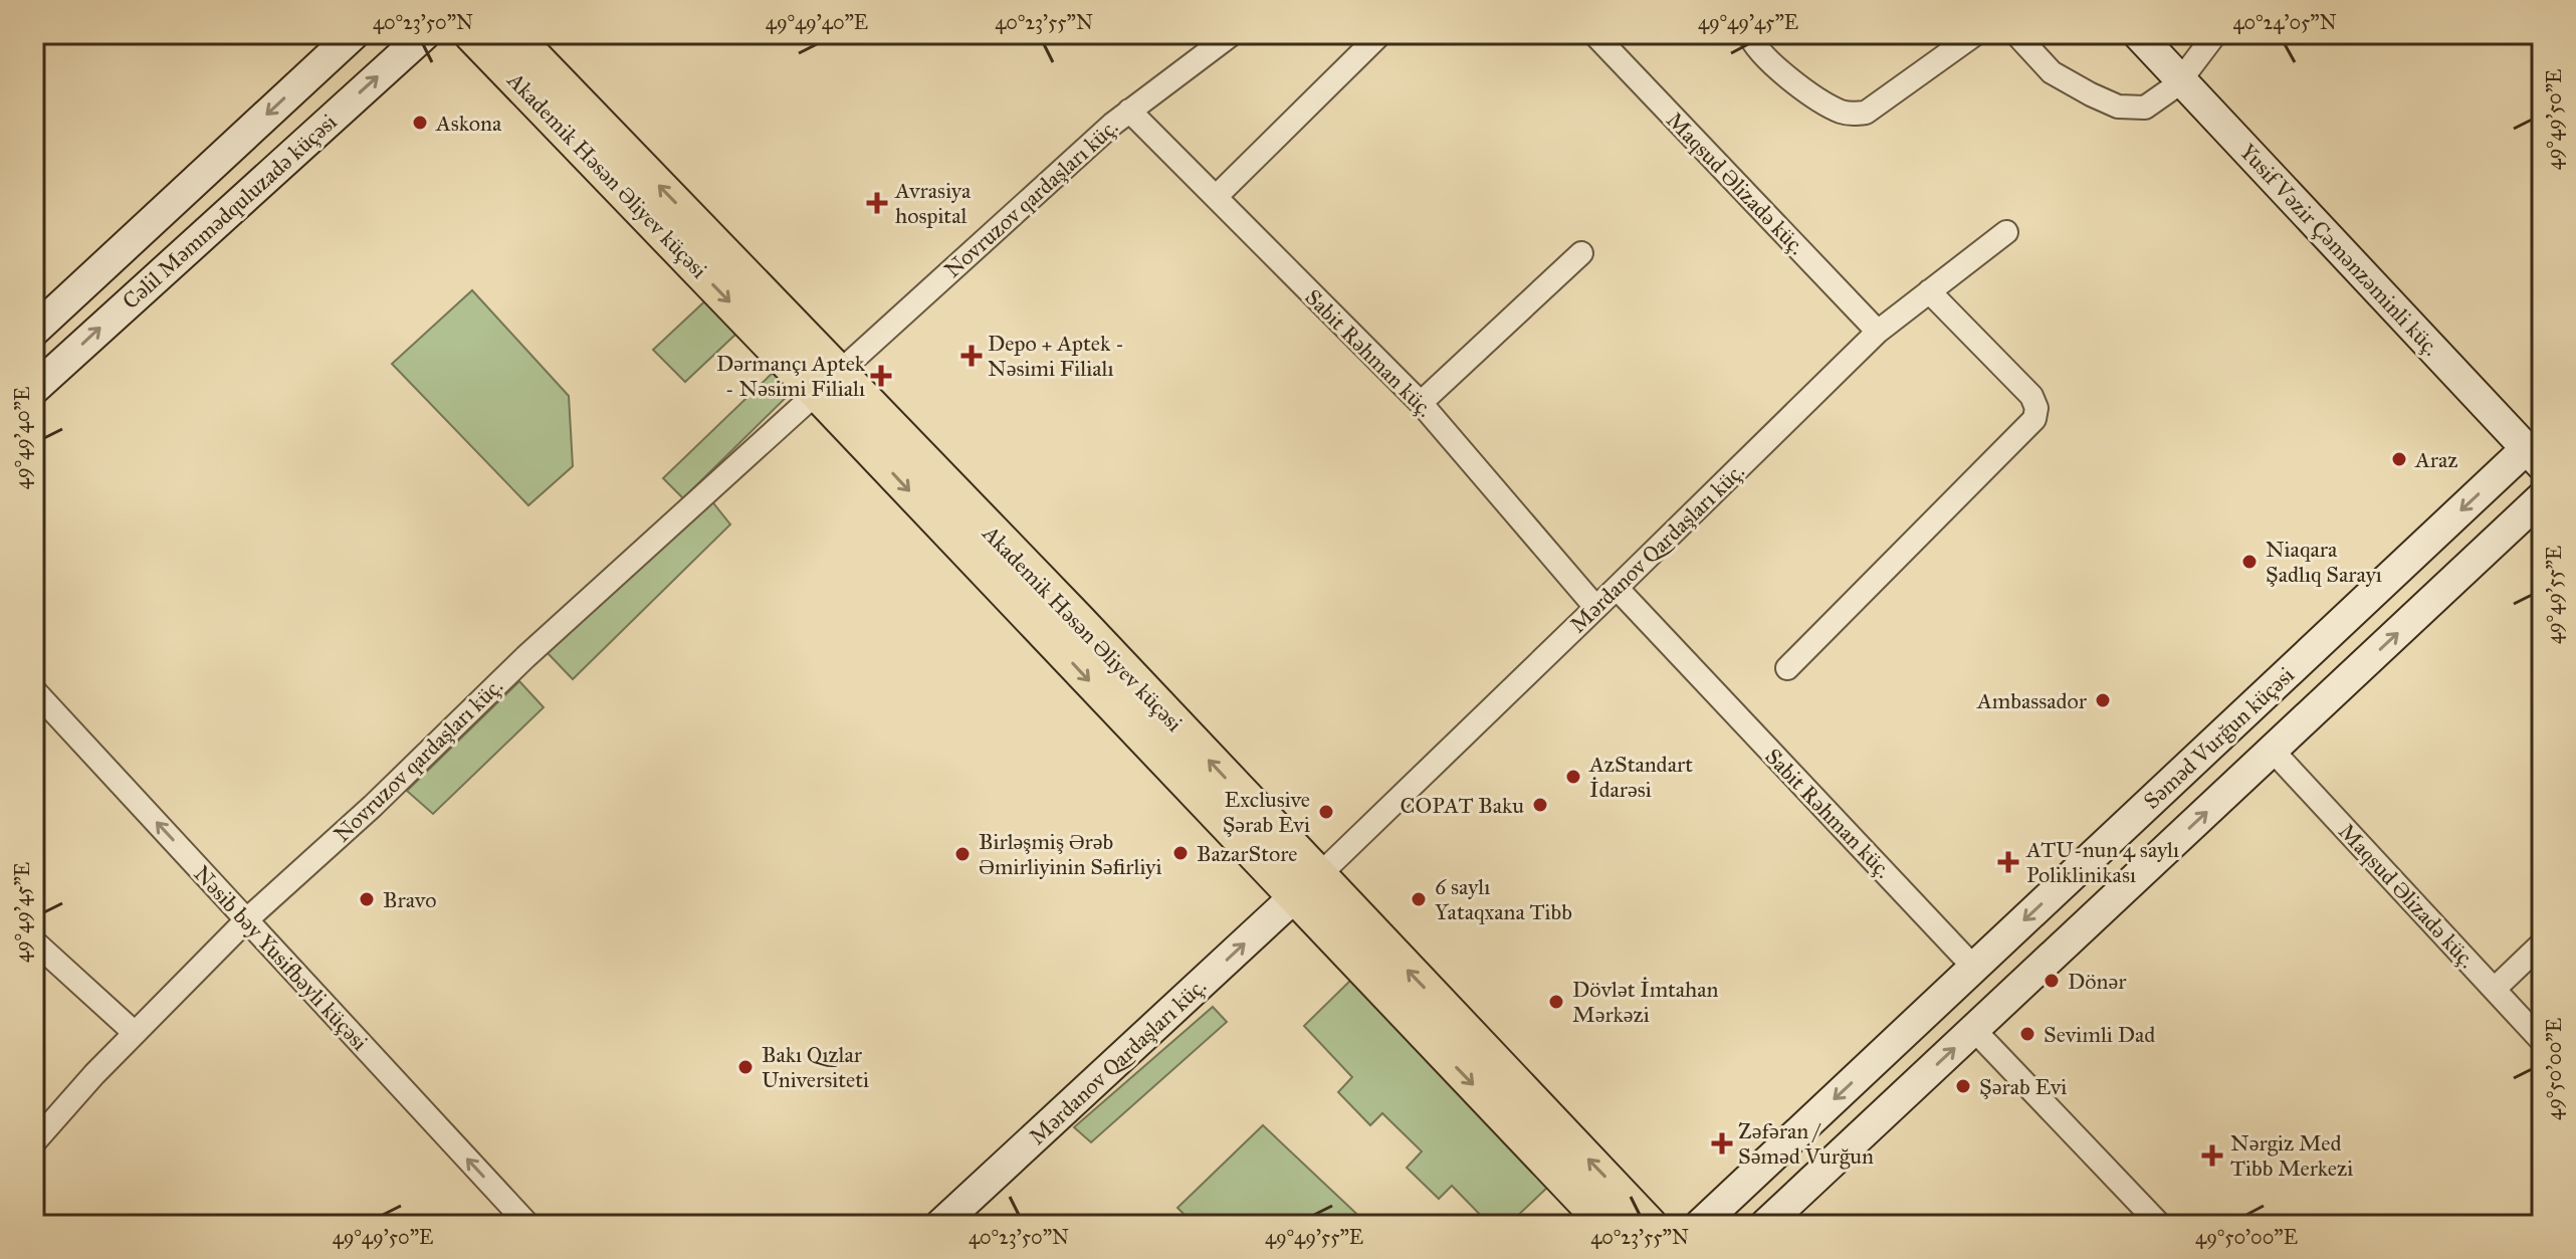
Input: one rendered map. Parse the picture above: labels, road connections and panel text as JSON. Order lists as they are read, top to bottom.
{
  "streets": {
    "main road": [
      "Akademik Həsən Əliyev küçəsi",
      "Cəlil Məmmədquluzadə küçəsi",
      "Yusif Vəzir Çəmənzəminli küç.",
      "Mərdanov Qardaşları küç.",
      "Səməd Vurğun küçəsi"
    ],
    "street": [
      "Maqsud Əlizadə küç.",
      "Novruzov qardaşları küç.",
      "Sabit Rəhman küç.",
      "Nəsib bəy Yusifbəyli küçəsi"
    ]
  },
  "crossings": [
    ["Akademik Həsən Əliyev küçəsi", "Novruzov qardaşları küç."],
    ["Akademik Həsən Əliyev küçəsi", "Mərdanov Qardaşları küç."],
    ["Maqsud Əlizadə küç.", "Mərdanov Qardaşları küç."],
    ["Maqsud Əlizadə küç.", "Səməd Vurğun küçəsi"],
    ["Novruzov qardaşları küç.", "Sabit Rəhman küç."],
    ["Novruzov qardaşları küç.", "Nəsib bəy Yusifbəyli küçəsi"],
    ["Yusif Vəzir Çəmənzəminli küç.", "Səməd Vurğun küçəsi"],
    ["Sabit Rəhman küç.", "Mərdanov Qardaşları küç."],
    ["Sabit Rəhman küç.", "Səməd Vurğun küçəsi"]
  ],
  "one_way": ["Nəsib bəy Yusifbəyli küçəsi"],
  "places": {
    "other": [
      "Askona",
      "Araz",
      "Niaqara Şadlıq Sarayı",
      "Ambassador",
      "AzStandart İdarəsi",
      "COPAT Baku",
      "Exclusive Şərab Evi",
      "BazarStore",
      "Birləşmiş Ərəb Əmirliyinin Səfirliyi",
      "Bravo",
      "6 saylı Yataqxana Tibb",
      "Dönər",
      "Dövlət İmtahan Mərkəzi",
      "Sevimli Dad",
      "Bakı Qızlar Universiteti",
      "Şərab Evi"
    ],
    "health": [
      "Avrasiya hospital",
      "Depo + Aptek - Nəsimi Filialı",
      "Dərmançı Aptek - Nəsimi Filialı",
      "ATU-nun 4 saylı Poliklinikası",
      "Zəfəran / Səməd Vurğun",
      "Nərgiz Med Tibb Merkezi"
    ]
  },
  "coordinates": [
    "40°23'50\"N",
    "49°49'40\"E",
    "40°23'55\"N",
    "49°49'45\"E",
    "40°24'05\"N",
    "49°49'50\"E",
    "49°49'55\"E",
    "49°50'00\"E"
  ]
}
